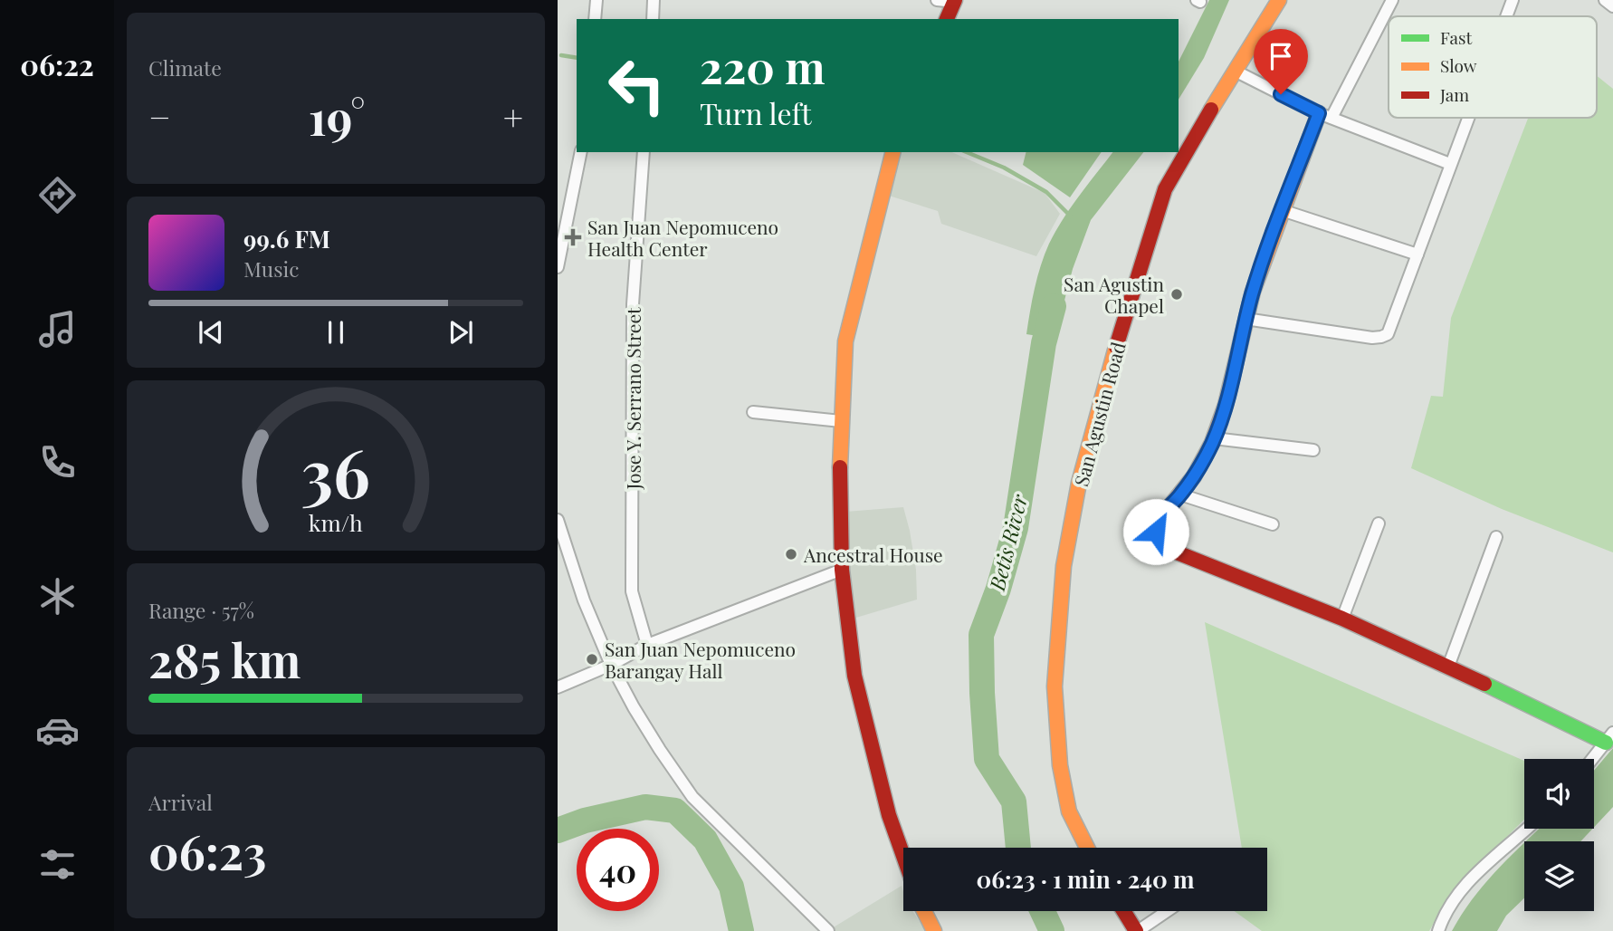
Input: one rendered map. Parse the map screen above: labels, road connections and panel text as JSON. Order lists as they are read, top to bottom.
{
  "streets": {
    "street": ["Jose Y. Serrano Street", "San Agustin Road"]
  },
  "water": ["Betis River"],
  "places": {
    "health": ["San Juan Nepomuceno Health Center"],
    "other": ["San Agustin Chapel", "Ancestral House", "San Juan Nepomuceno Barangay Hall"]
  },
  "legend": ["Fast", "Slow", "Jam"],
  "page": {
    "tabs": "06:22",
    "tile": [
      "Climate",
      ["Range · 57%", "285 km"],
      ["Arrival", "06:23"]
    ],
    "turn": ["220 m", "Turn left"],
    "heat": ["−", "19°", "+"],
    "song": ["99.6 FM", "Music"],
    "limit": "40",
    "trip": "06:23 · 1 min · 240 m",
    "gauge": ["36", "km/h"]
  }
}
